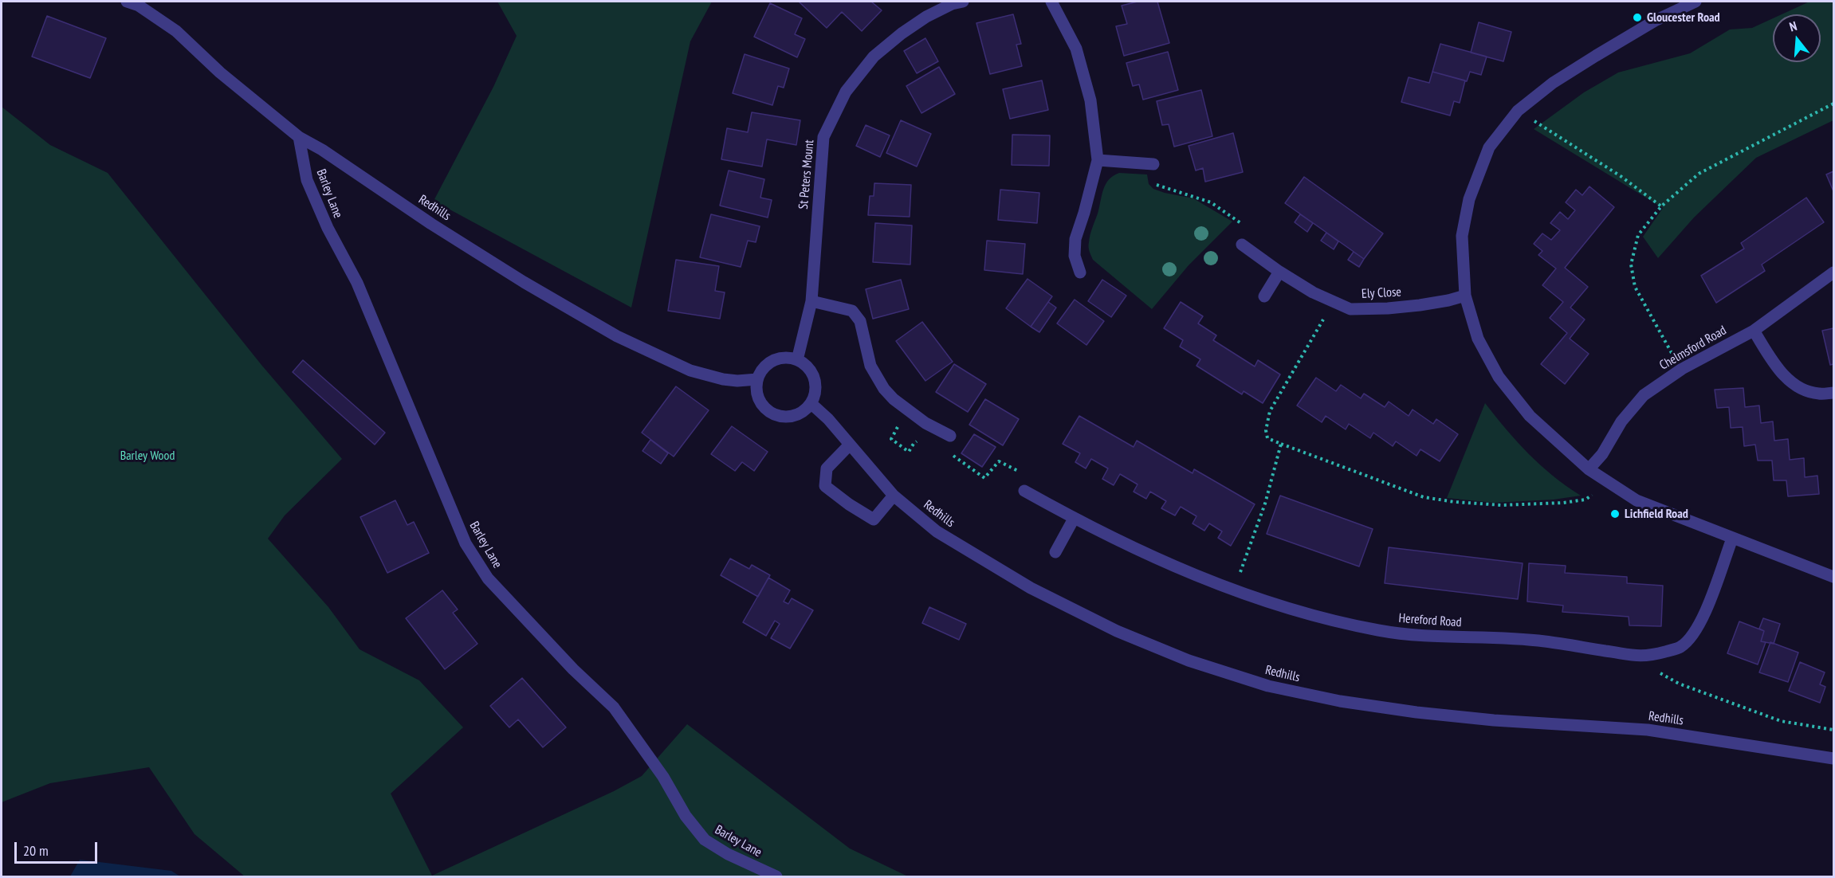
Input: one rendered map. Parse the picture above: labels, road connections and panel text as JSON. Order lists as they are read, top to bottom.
{
  "streets": {
    "street": [
      "St Peters Mount",
      "Barley Lane",
      "Redhills",
      "Ely Close",
      "Chelmsford Road",
      "Hereford Road"
    ]
  },
  "crossings": [
    ["St Peters Mount", "Redhills"],
    ["Barley Lane", "Redhills"]
  ],
  "parks": ["Barley Wood"],
  "places": ["Gloucester Road", "Lichfield Road"],
  "scale_bar": "20 m",
  "north": "top"
}
